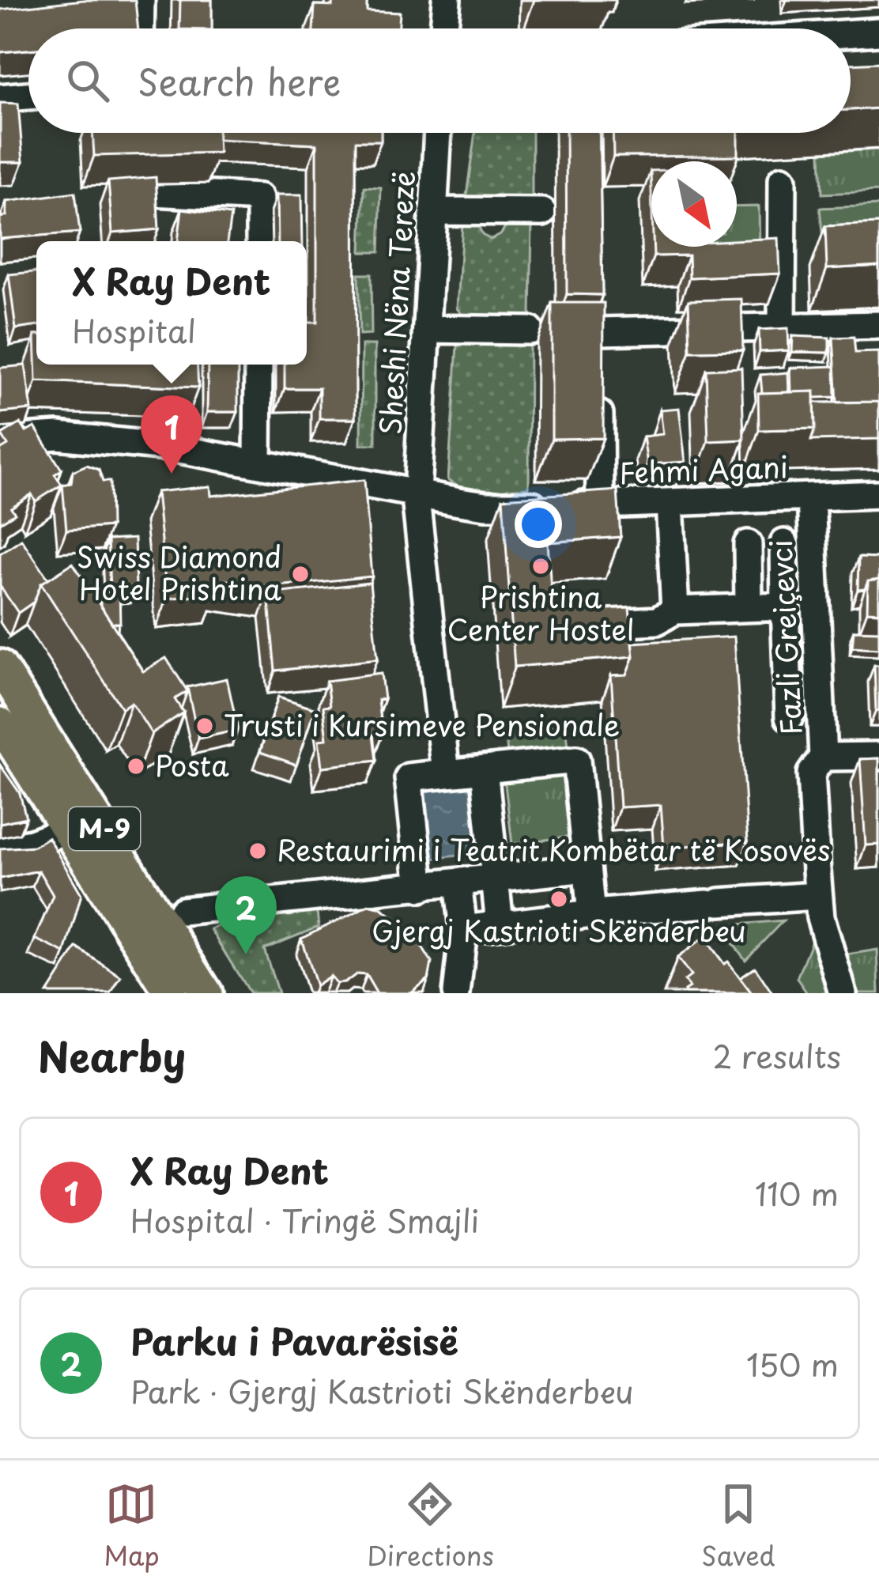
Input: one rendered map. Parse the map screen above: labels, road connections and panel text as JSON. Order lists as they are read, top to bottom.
{
  "streets": {
    "main road": ["M-9"],
    "street": ["Sheshi Nëna Terezë", "Fehmi Agani", "Fazli Greiçevci"]
  },
  "crossings": [
    ["Sheshi Nëna Terezë", "Fehmi Agani"],
    ["Fehmi Agani", "Fazli Greiçevci"]
  ],
  "places": [
    "Prishtina Center Hostel",
    "Swiss Diamond Hotel Prishtina",
    "Trusti i Kursimeve Pensionale",
    "Posta",
    "Restaurimi i Teatrit Kombëtar të Kosovës",
    "Gjergj Kastrioti Skënderbeu"
  ],
  "north": "bottom right",
  "page": {
    "search": "Search here",
    "popup": ["X Ray Dent", "Hospital"],
    "pins": ["1", "2"],
    "heading": ["Nearby", "2 results"],
    "list": [
      {
        "mark": "1",
        "name": "X Ray Dent",
        "note": "Hospital · Tringë Smajli",
        "value": "110 m"
      },
      {
        "mark": "2",
        "name": "Parku i Pavarësisë",
        "note": "Park · Gjergj Kastrioti Skënderbeu",
        "value": "150 m"
      }
    ],
    "nav": ["Map", "Directions", "Saved"]
  }
}
